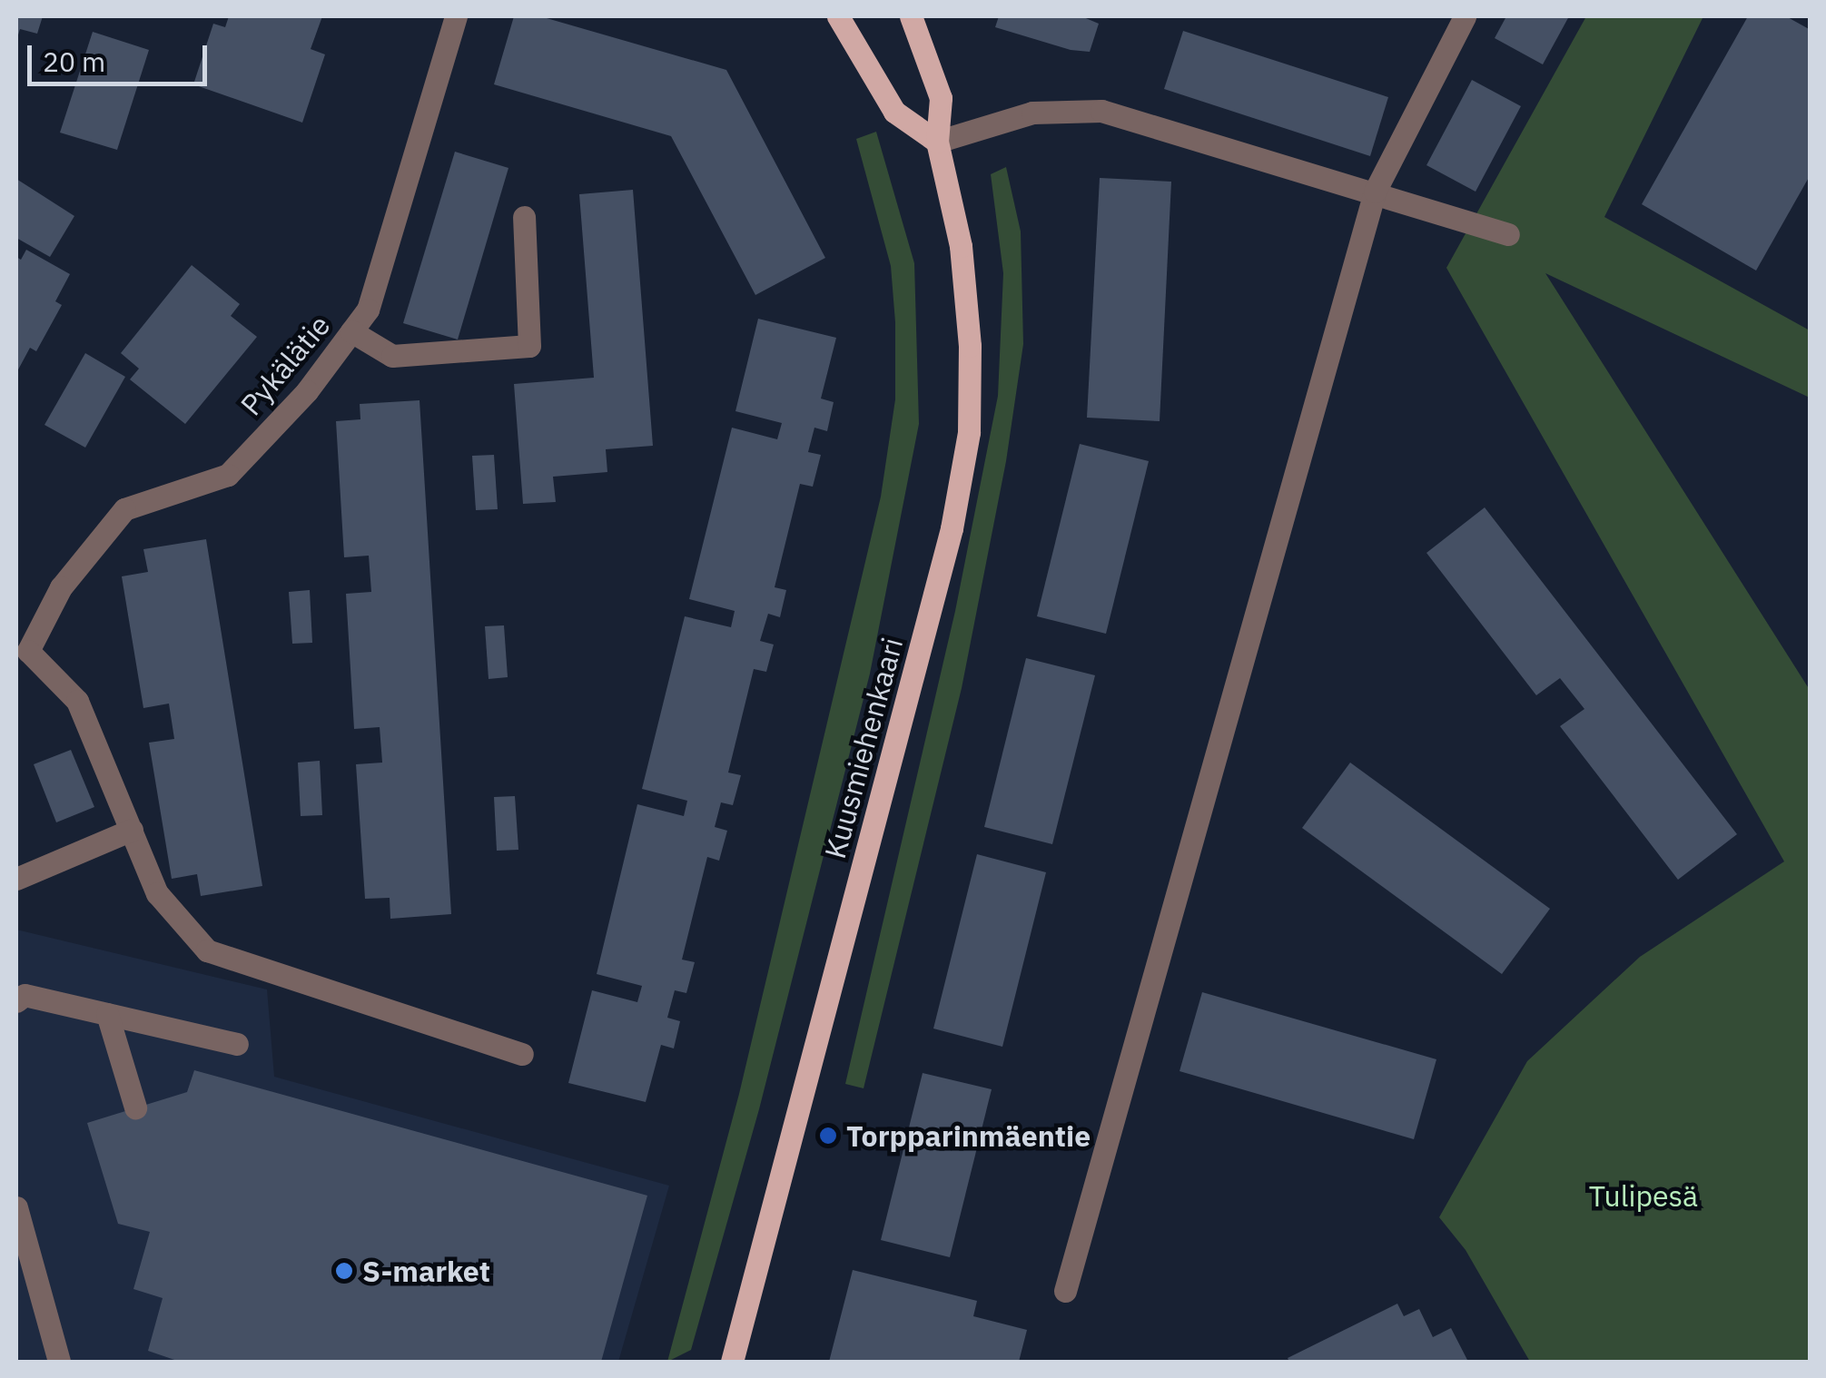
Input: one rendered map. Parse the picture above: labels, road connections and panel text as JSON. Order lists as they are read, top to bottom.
{
  "streets": {
    "main road": ["Kuusmiehenkaari"],
    "street": ["Pykälätie"]
  },
  "parks": ["Tulipesä"],
  "places": ["Torpparinmäentie", "S-market"],
  "scale_bar": "20 m"
}
